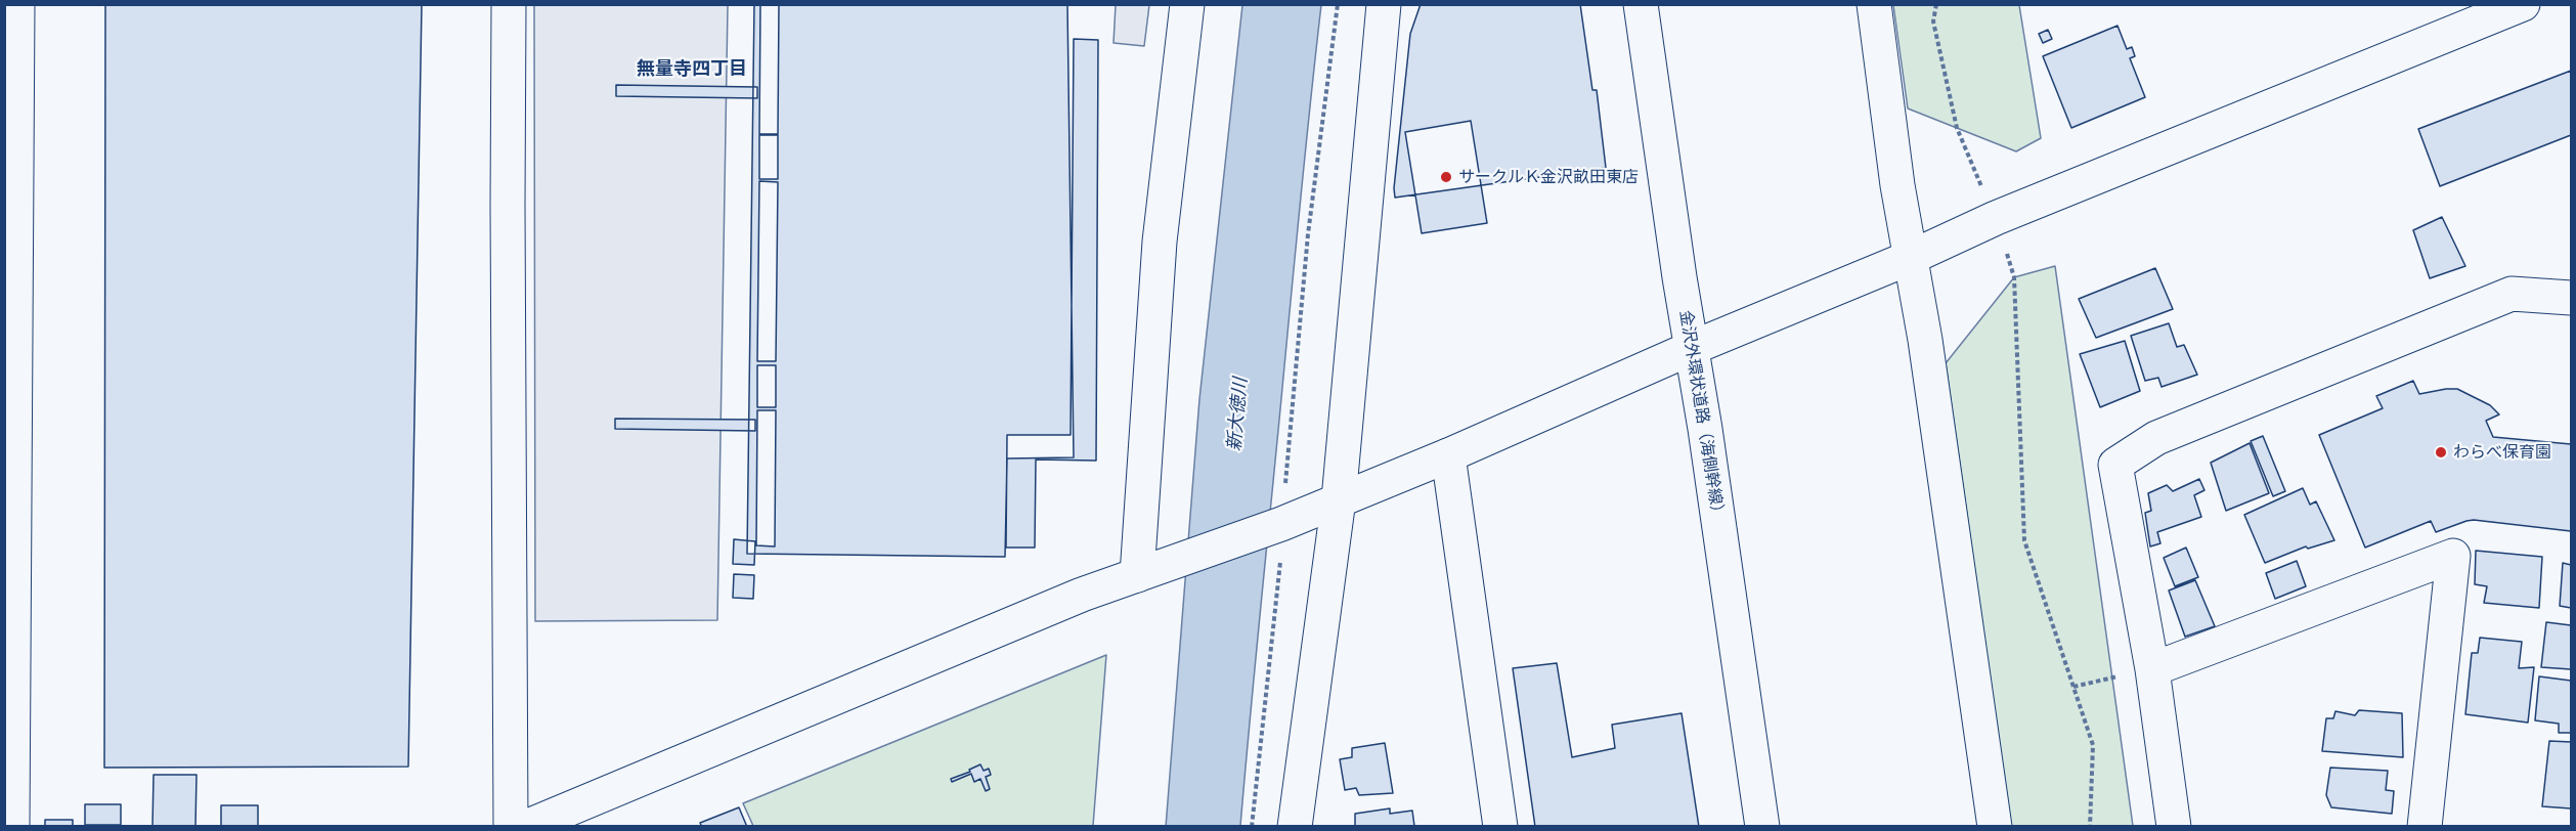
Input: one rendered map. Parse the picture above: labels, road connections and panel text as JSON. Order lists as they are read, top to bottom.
{
  "streets": {
    "street": ["金沢外環状道路（海側幹線）"]
  },
  "districts": ["無量寺四丁目"],
  "water": ["新大徳川"],
  "places": ["サークルＫ金沢畝田東店", "わらべ保育園"]
}
